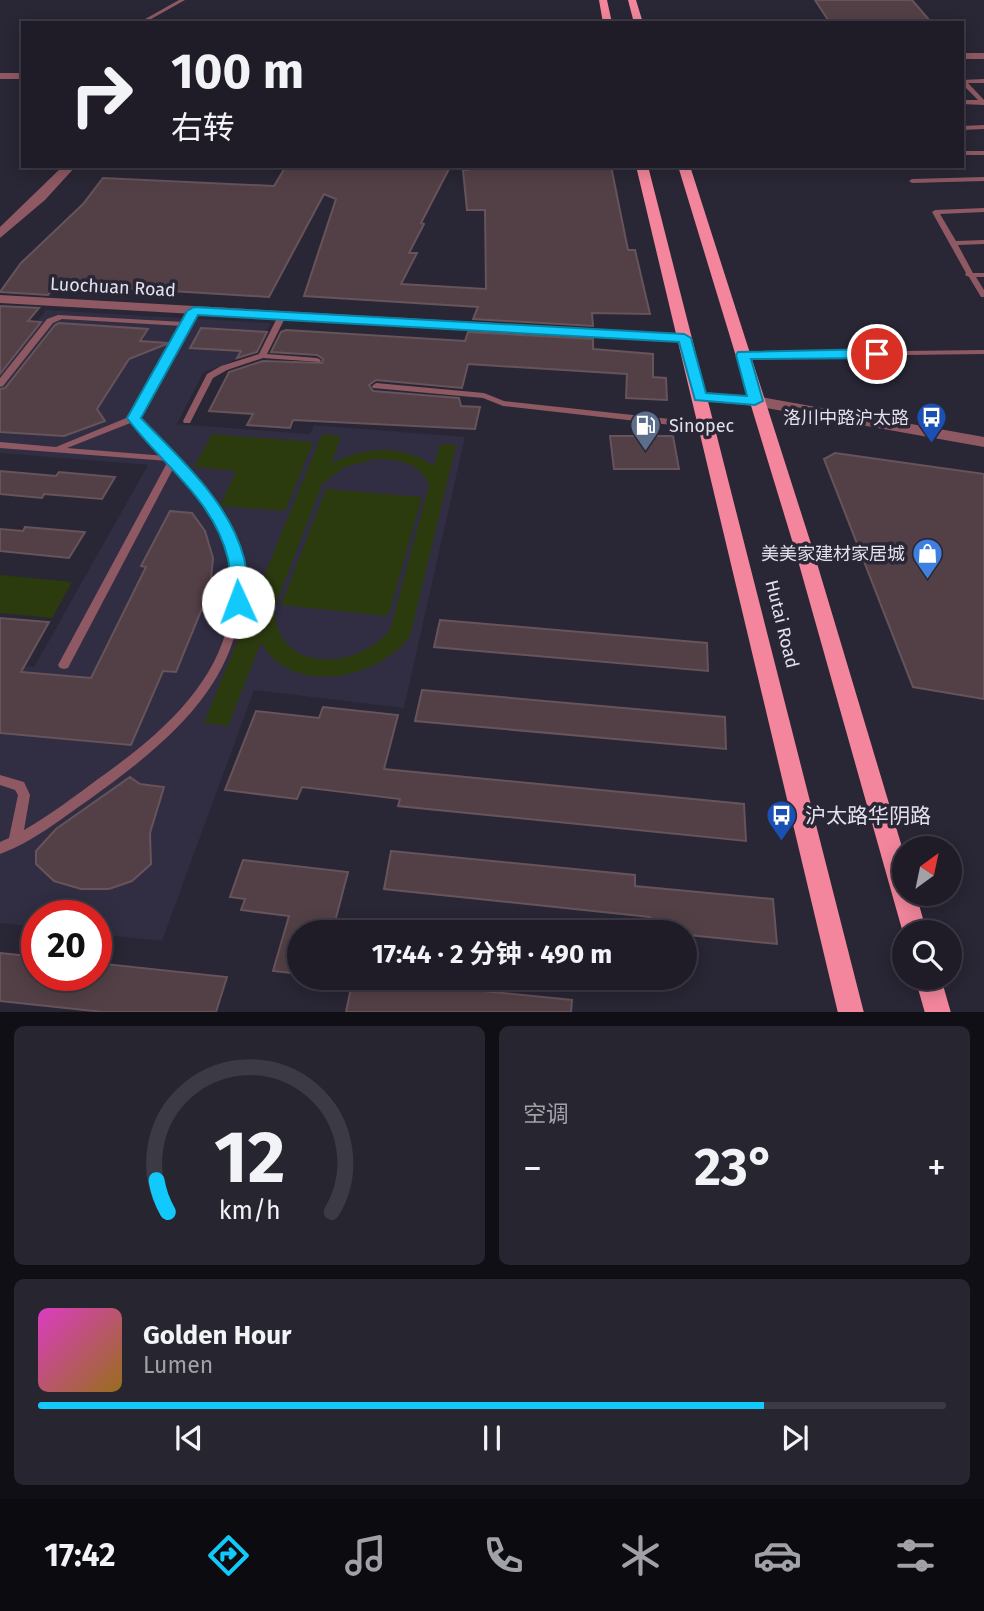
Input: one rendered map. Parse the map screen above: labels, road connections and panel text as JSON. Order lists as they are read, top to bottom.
{
  "streets": {
    "main road": ["Hutai Road"],
    "street": ["Luochuan Road"]
  },
  "crossings": [
    ["Luochuan Road", "Hutai Road"]
  ],
  "places": {
    "bus stop": ["洛川中路沪太路", "沪太路华阴路"],
    "fuel station": ["Sinopec"],
    "shop": ["美美家建材家居城"]
  },
  "north": "top right",
  "page": {
    "turn": ["100 m", "右转"],
    "limit": "20",
    "trip": "17:44 · 2 分钟 · 490 m",
    "tile": "空调",
    "heat": ["−", "23°", "+"],
    "song": ["Golden Hour", "Lumen"],
    "tabs": "17:42",
    "gauge": ["12", "km/h"]
  }
}
